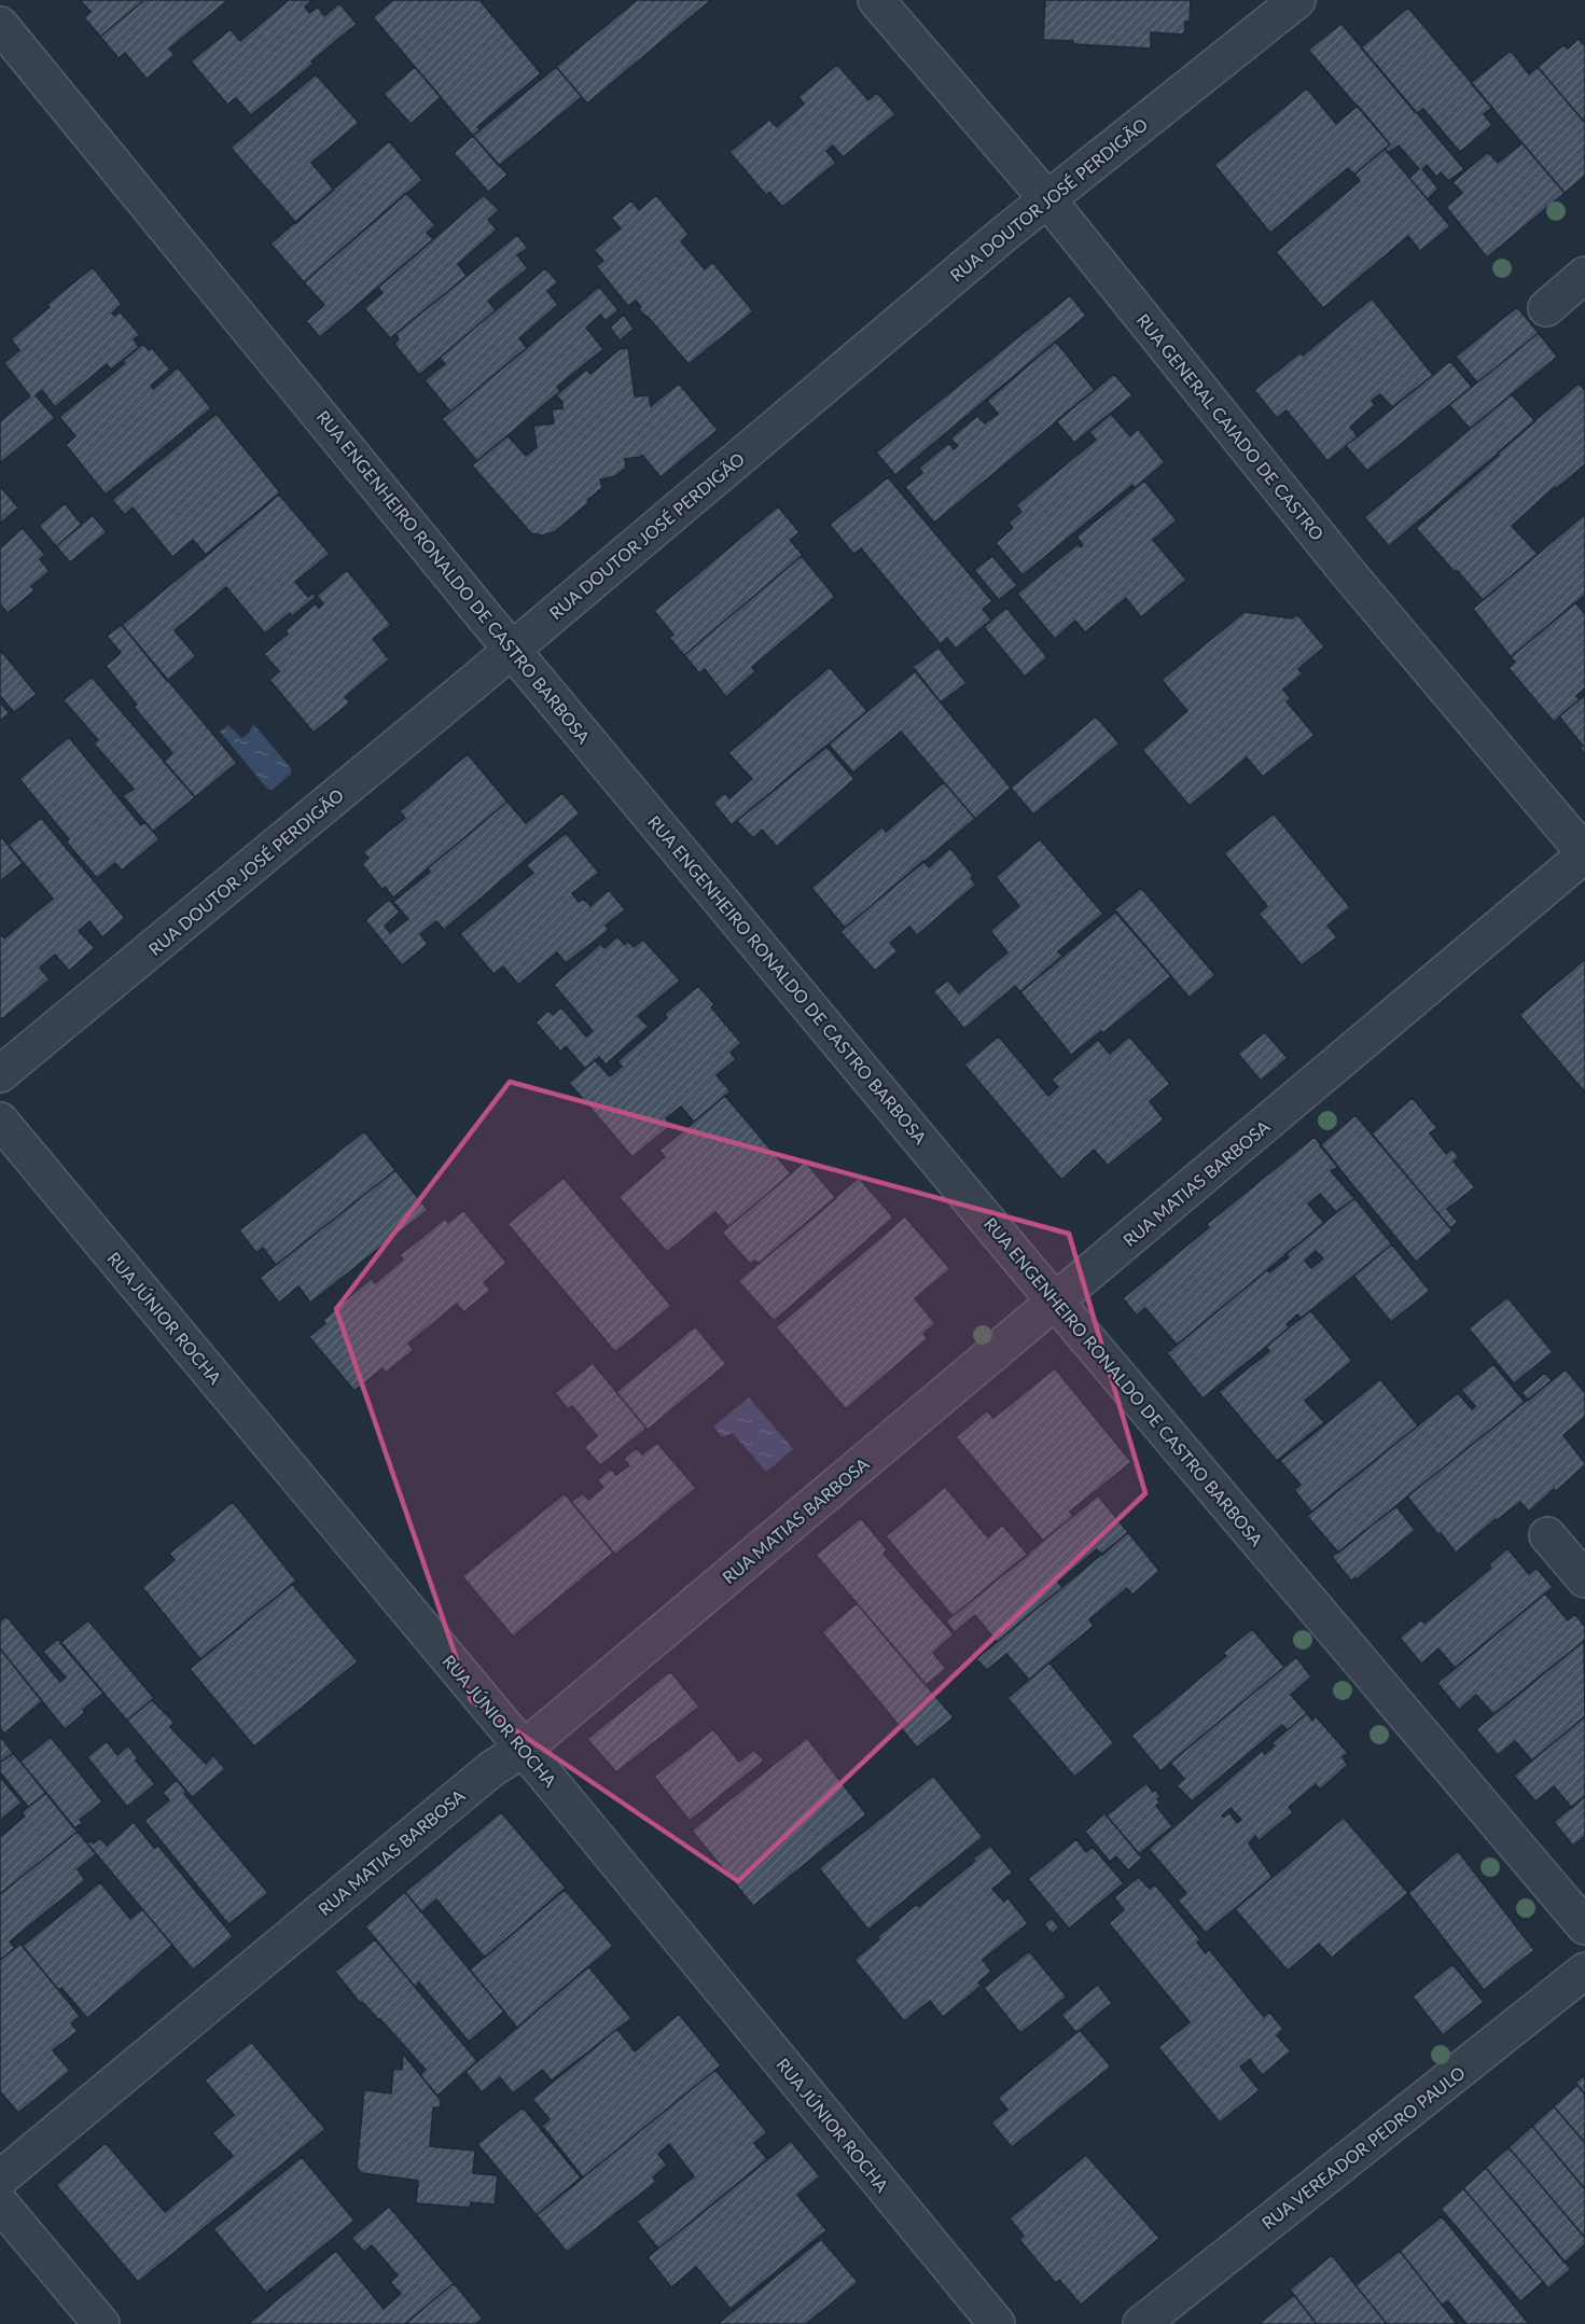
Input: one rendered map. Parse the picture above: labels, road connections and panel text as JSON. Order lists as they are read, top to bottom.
{
  "streets": {
    "street": [
      "RUA DOUTOR JOSÉ PERDIGÃO",
      "RUA GENERAL CAIADO DE CASTRO",
      "RUA ENGENHEIRO RONALDO DE CASTRO BARBOSA",
      "RUA MATIAS BARBOSA",
      "RUA JÚNIOR ROCHA",
      "RUA VEREADOR PEDRO PAULO"
    ]
  },
  "crossings": [
    ["RUA DOUTOR JOSÉ PERDIGÃO", "RUA GENERAL CAIADO DE CASTRO"],
    ["RUA DOUTOR JOSÉ PERDIGÃO", "RUA ENGENHEIRO RONALDO DE CASTRO BARBOSA"],
    ["RUA GENERAL CAIADO DE CASTRO", "RUA MATIAS BARBOSA"],
    ["RUA ENGENHEIRO RONALDO DE CASTRO BARBOSA", "RUA MATIAS BARBOSA"],
    ["RUA MATIAS BARBOSA", "RUA JÚNIOR ROCHA"]
  ]
}
